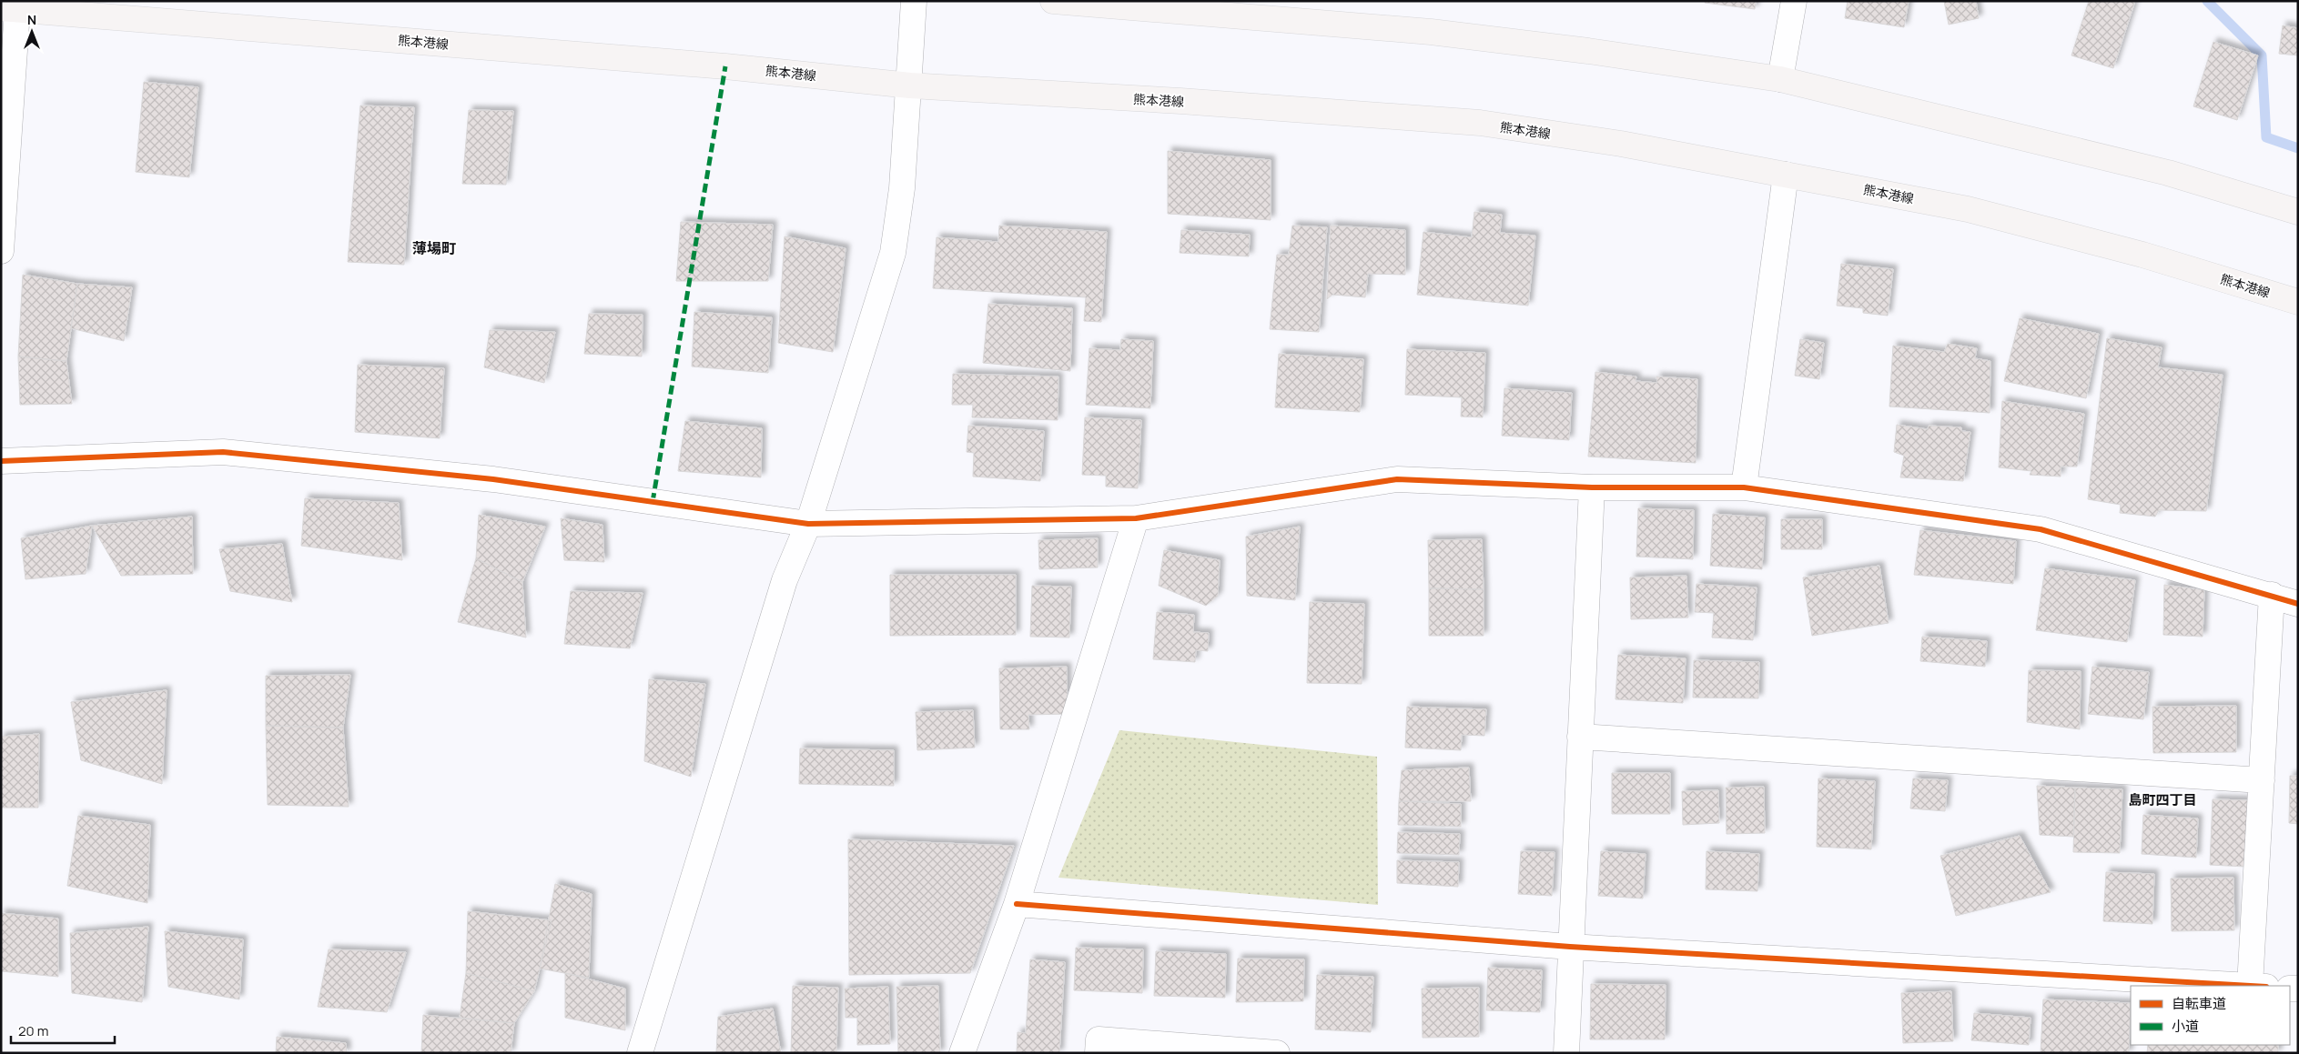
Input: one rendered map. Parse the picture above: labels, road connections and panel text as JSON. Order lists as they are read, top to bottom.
{
  "streets": {
    "main road": ["熊本港線"]
  },
  "districts": ["薄場町", "島町四丁目"],
  "legend": ["自転車道", "小道"],
  "scale_bar": "20 m",
  "north": "top"
}
